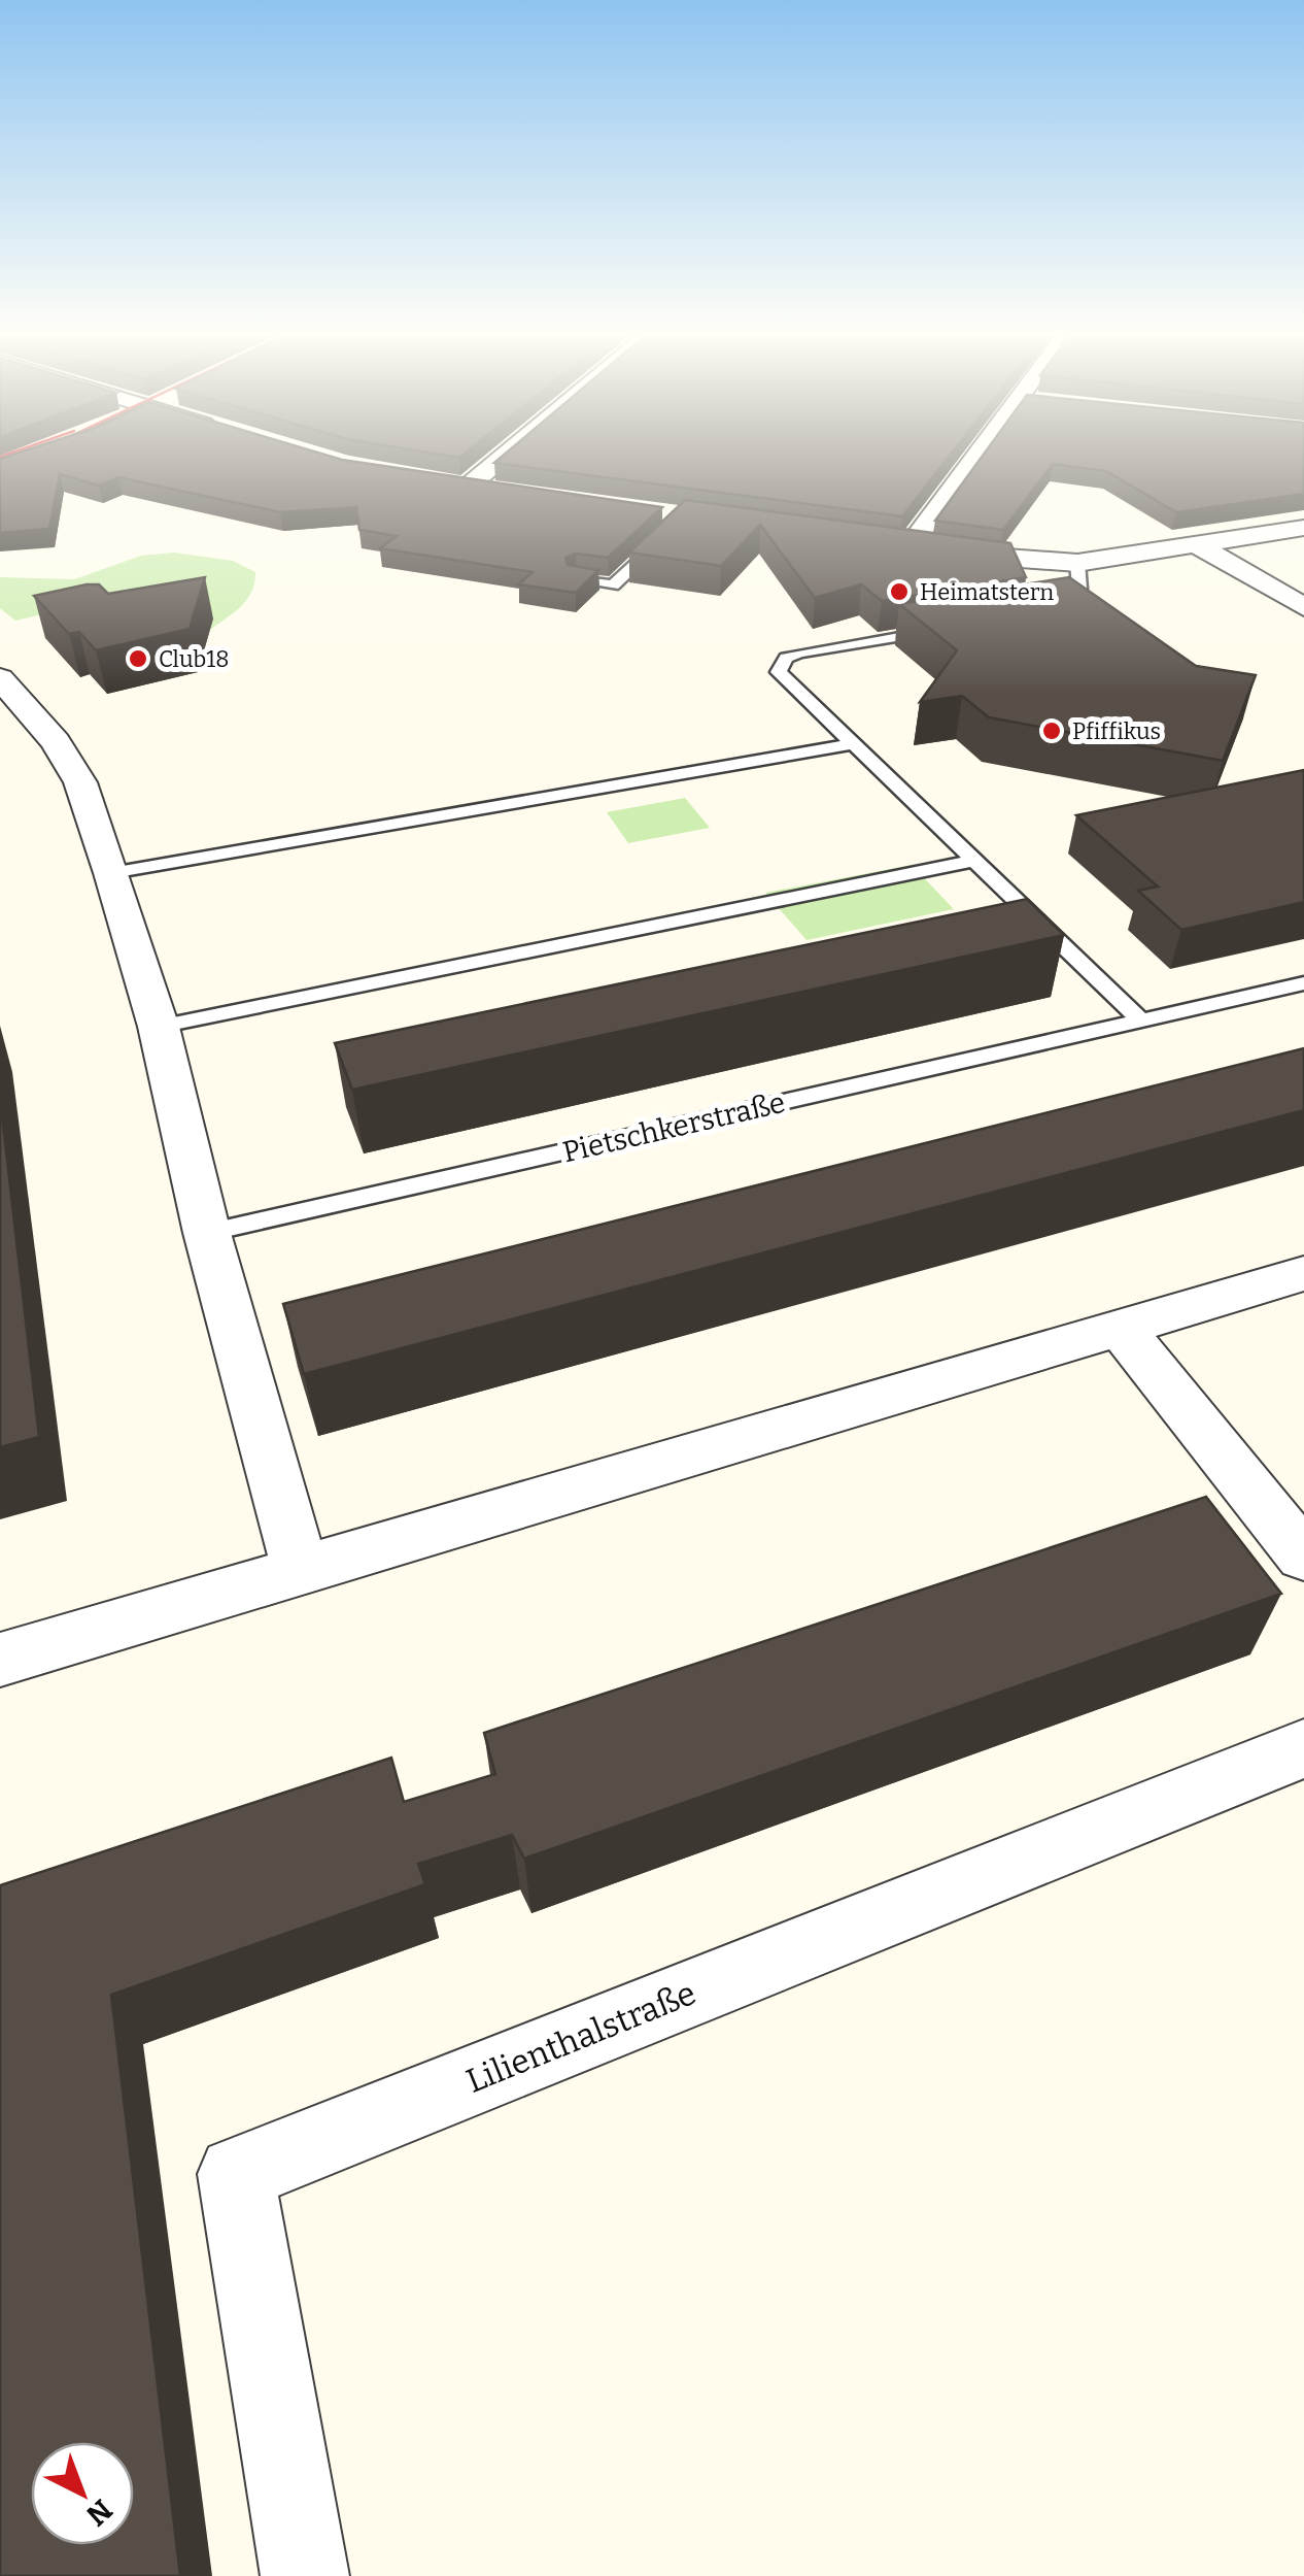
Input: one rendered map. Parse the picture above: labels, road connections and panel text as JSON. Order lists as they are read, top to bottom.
{
  "streets": {
    "street": ["Lilienthalstraße"],
    "lane": ["Pietschkerstraße"]
  },
  "places": ["Heimatstern", "Club18", "Pfiffikus"],
  "north": "bottom right"
}
